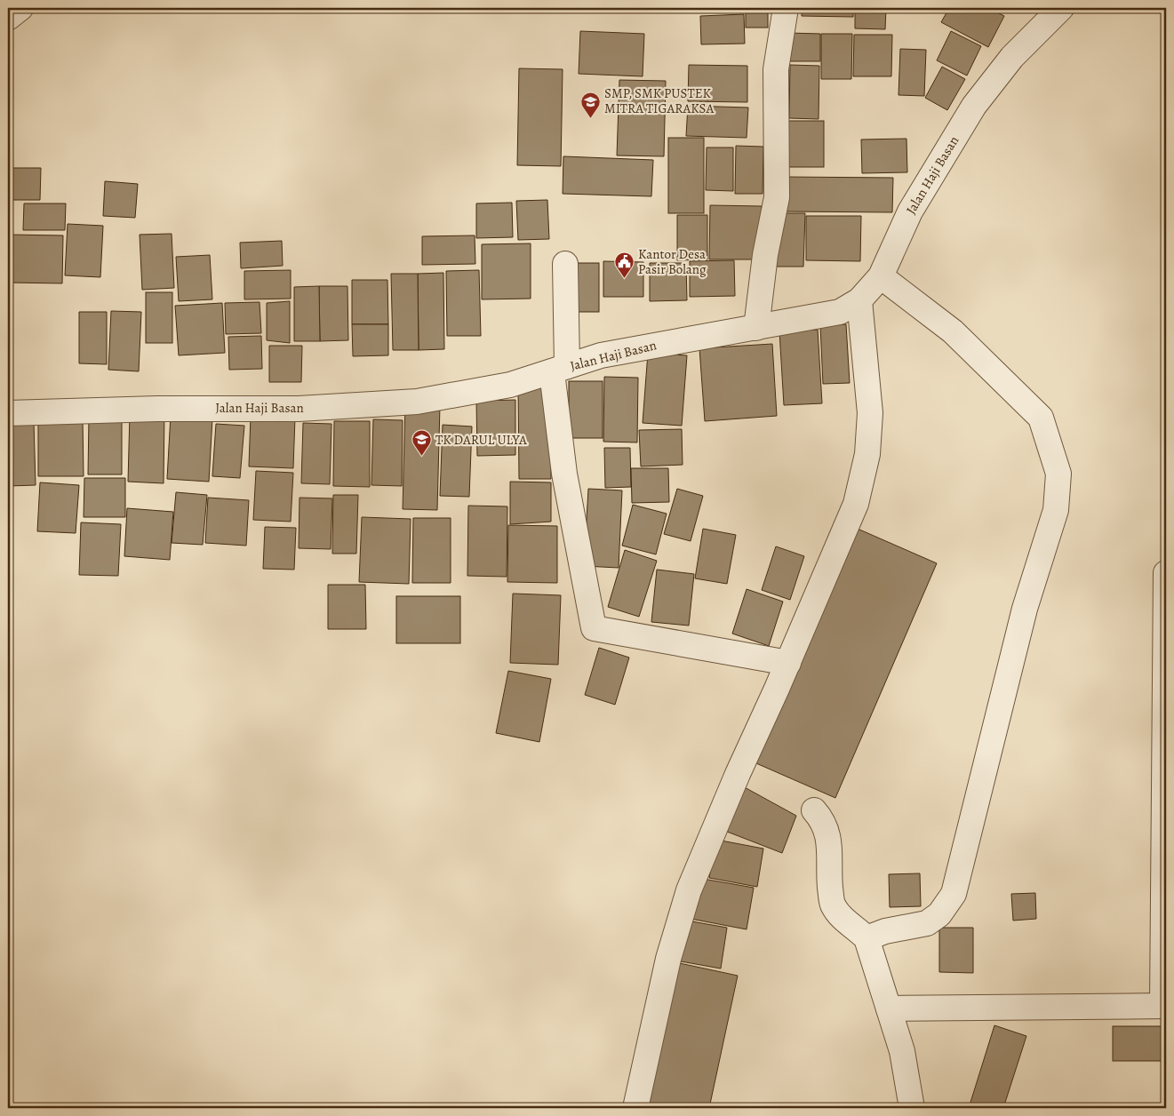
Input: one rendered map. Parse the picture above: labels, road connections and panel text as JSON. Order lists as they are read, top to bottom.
{
  "streets": {
    "street": ["Jalan Haji Basan"]
  },
  "places": {
    "school or university": ["SMP, SMK PUSTEK MITRA TIGARAKSA", "TK DARUL ULYA"],
    "public building": ["Kantor Desa Pasir Bolang"]
  }
}
